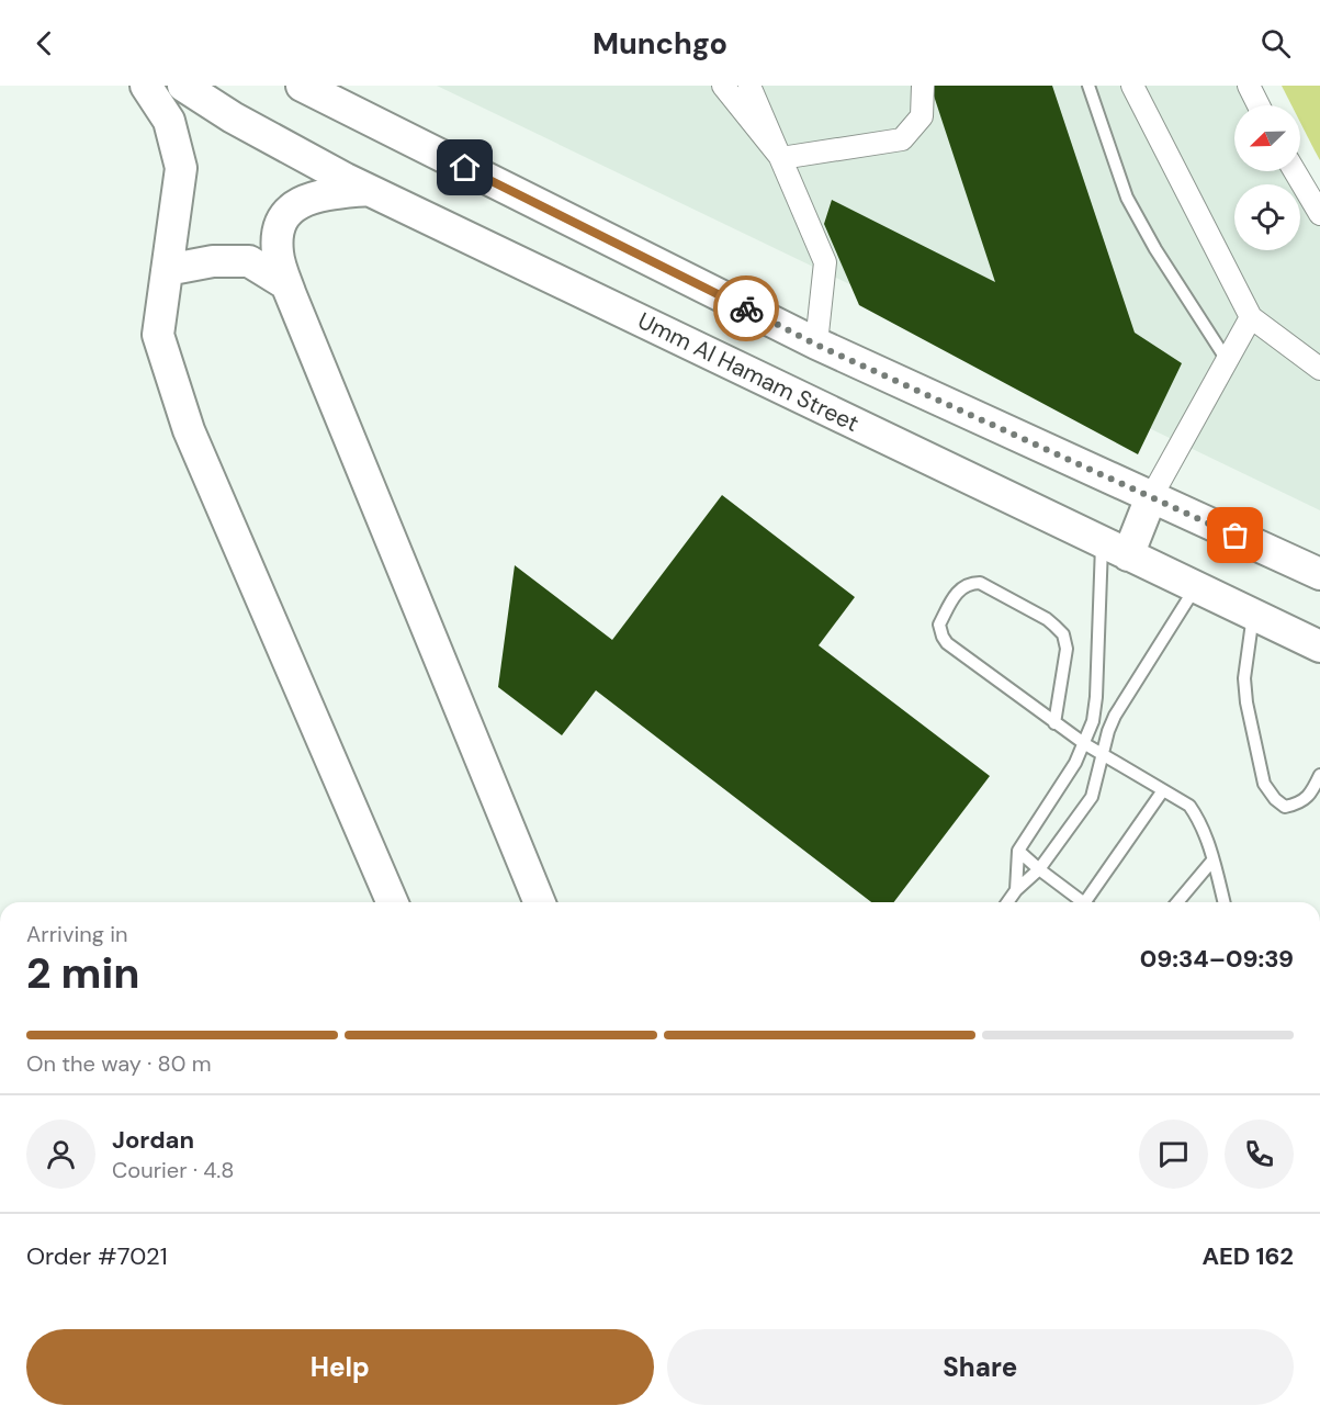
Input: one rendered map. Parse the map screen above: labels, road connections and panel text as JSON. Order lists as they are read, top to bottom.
{
  "streets": {
    "main road": ["Umm Al Hamam Street"]
  },
  "north": "bottom left",
  "page": {
    "header": "Munchgo",
    "heading": ["2 min", "Arriving in", "09:34–09:39"],
    "panel": [
      "Jordan",
      "Courier · 4.8",
      "Order #7021",
      "AED 162"
    ],
    "bar": "On the way · 80 m",
    "buttons": ["Help", "Share"]
  }
}
